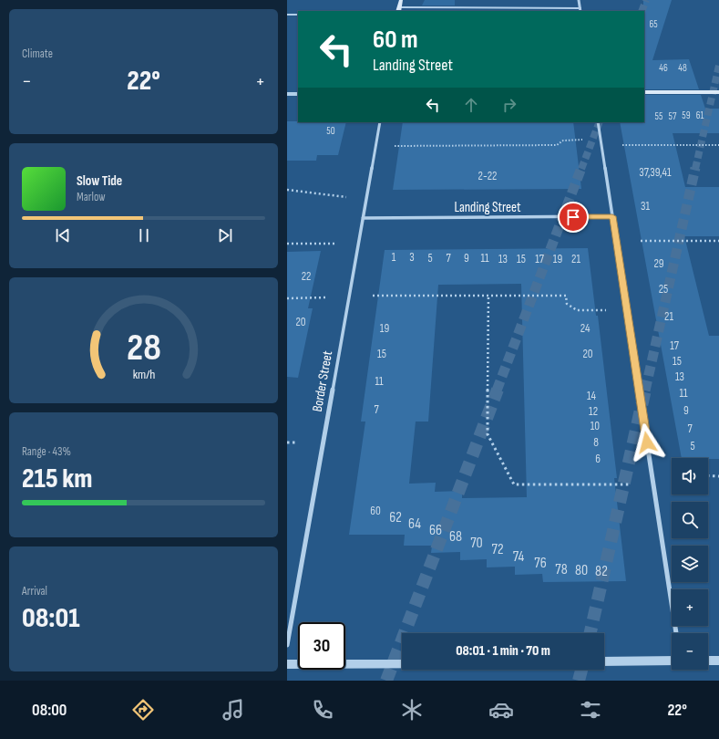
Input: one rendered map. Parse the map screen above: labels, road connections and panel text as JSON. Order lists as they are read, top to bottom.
{
  "streets": {
    "street": ["Landing Street", "Border Street"]
  },
  "crossings": [
    ["Landing Street", "Border Street"]
  ],
  "house_numbers": [
    "65",
    "46",
    "48",
    "59",
    "61",
    "55",
    "57",
    "50",
    "37,39,41",
    "2-22",
    "31",
    "1",
    "3",
    "5",
    "7",
    "9",
    "11",
    "13",
    "15",
    "17",
    "19",
    "21",
    "29",
    "22",
    "25",
    "21",
    "20",
    "19",
    "24",
    "17",
    "15",
    "20",
    "15",
    "13",
    "11",
    "11",
    "14",
    "7",
    "9",
    "12",
    "10",
    "7",
    "8",
    "5",
    "6",
    "60",
    "62",
    "64",
    "66",
    "68",
    "70",
    "72",
    "74",
    "76",
    "78",
    "80",
    "82"
  ],
  "page": {
    "tile": [
      "Climate",
      ["Range · 43%", "215 km"],
      ["Arrival", "08:01"]
    ],
    "turn": ["60 m", "Landing Street"],
    "heat": ["−", "22°", "+"],
    "song": ["Slow Tide", "Marlow"],
    "map_buttons": ["+", "−"],
    "limit": "30",
    "trip": "08:01 · 1 min · 70 m",
    "tabs": ["08:00", "22°"],
    "gauge": ["28", "km/h"]
  }
}
